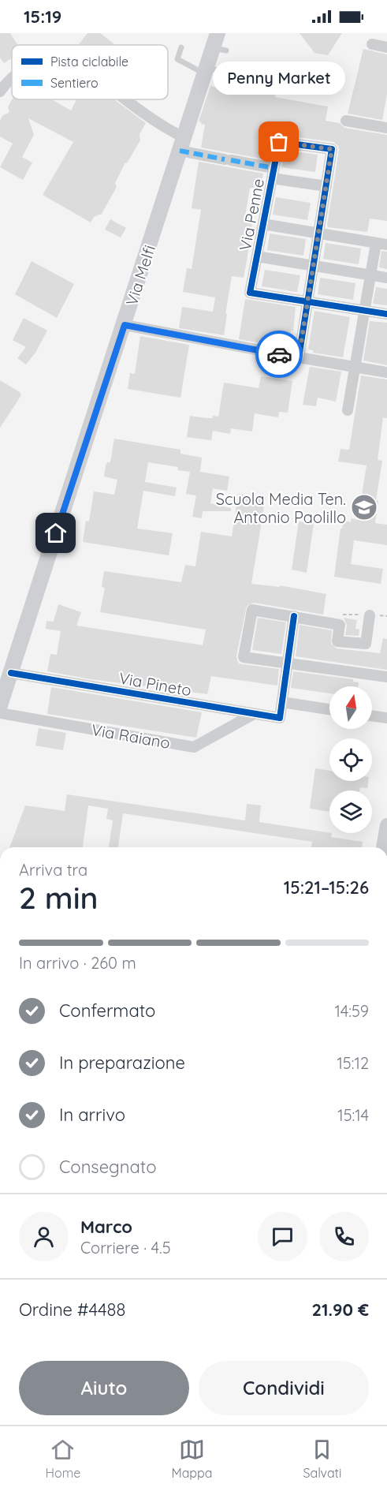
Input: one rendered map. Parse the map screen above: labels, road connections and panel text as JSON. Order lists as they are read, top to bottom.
{
  "streets": {
    "main road": ["Via Melfi"],
    "street": ["Via Penne", "Via Pineto", "Via Raiano"]
  },
  "crossings": [
    ["Via Melfi", "Via Pineto"],
    ["Via Pineto", "Via Raiano"]
  ],
  "places": {
    "other": ["Penny Market"],
    "school or university": ["Scuola Media Ten. Antonio Paolillo"]
  },
  "legend": ["Pista ciclabile", "Sentiero"],
  "north": "top",
  "page": {
    "status": "15:19",
    "bubble": "Penny Market",
    "heading": ["2 min", "Arriva tra", "15:21–15:26"],
    "panel": [
      "Marco",
      "Corriere · 4.5",
      "Ordine #4488",
      "21.90 €"
    ],
    "bar": "In arrivo · 260 m",
    "list": [
      ["Confermato", "14:59"],
      ["In preparazione", "15:12"],
      ["In arrivo", "15:14"],
      "Consegnato"
    ],
    "buttons": ["Aiuto", "Condividi"],
    "tabs": ["Home", "Mappa", "Salvati"]
  }
}
